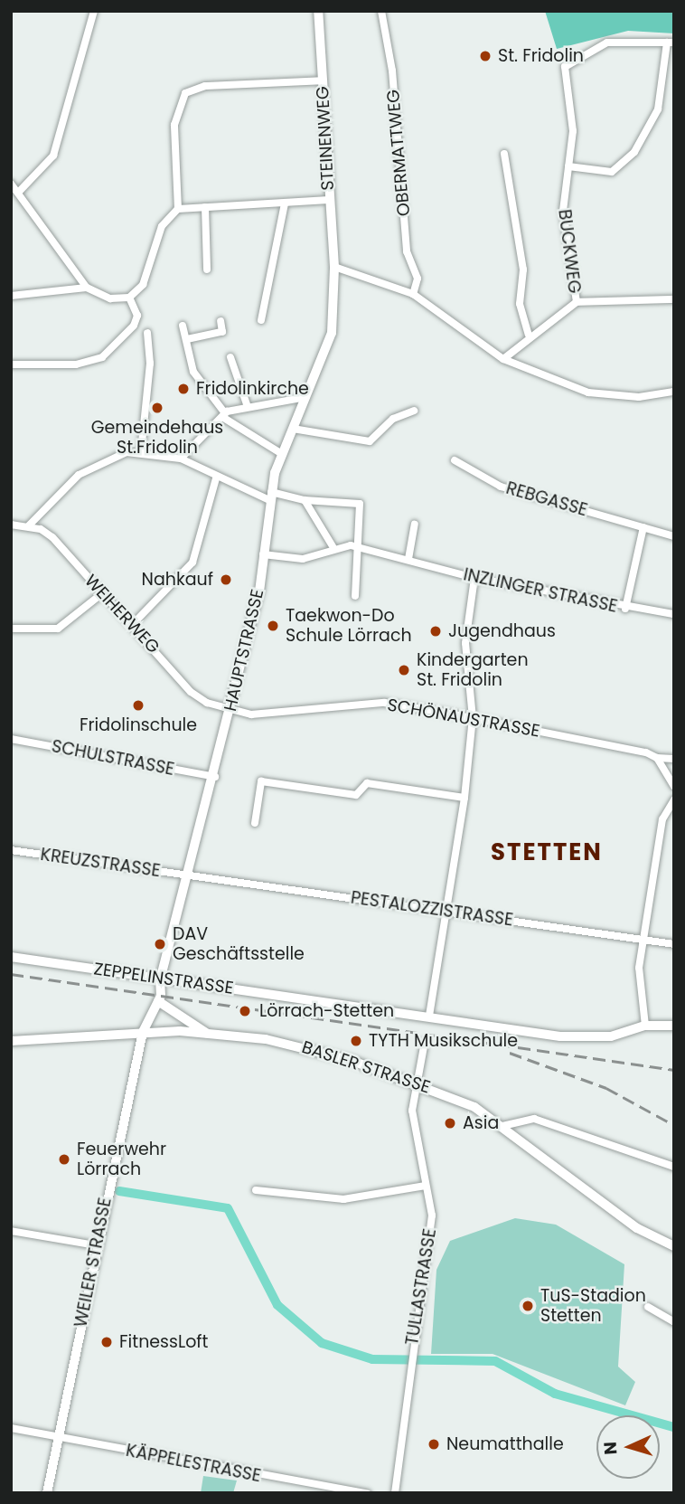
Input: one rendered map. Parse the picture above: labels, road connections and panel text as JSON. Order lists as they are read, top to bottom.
{
  "streets": {
    "main road": ["HAUPTSTRASSE", "ZEPPELINSTRASSE", "BASLER STRASSE"],
    "street": [
      "STEINENWEG",
      "OBERMATTWEG",
      "BUCKWEG",
      "REBGASSE",
      "INZLINGER STRASSE",
      "WEIHERWEG",
      "SCHÖNAUSTRASSE",
      "SCHULSTRASSE",
      "KREUZSTRASSE",
      "PESTALOZZISTRASSE",
      "WEILER STRASSE",
      "TULLASTRASSE",
      "KÄPPELESTRASSE"
    ]
  },
  "crossings": [
    ["STEINENWEG", "HAUPTSTRASSE"],
    ["INZLINGER STRASSE", "HAUPTSTRASSE"],
    ["WEIHERWEG", "HAUPTSTRASSE"],
    ["WEIHERWEG", "SCHÖNAUSTRASSE"],
    ["HAUPTSTRASSE", "SCHÖNAUSTRASSE"],
    ["HAUPTSTRASSE", "SCHULSTRASSE"],
    ["HAUPTSTRASSE", "KREUZSTRASSE"],
    ["HAUPTSTRASSE", "PESTALOZZISTRASSE"],
    ["HAUPTSTRASSE", "ZEPPELINSTRASSE"],
    ["HAUPTSTRASSE", "BASLER STRASSE"],
    ["HAUPTSTRASSE", "WEILER STRASSE"],
    ["KREUZSTRASSE", "PESTALOZZISTRASSE"],
    ["BASLER STRASSE", "WEILER STRASSE"],
    ["BASLER STRASSE", "TULLASTRASSE"],
    ["WEILER STRASSE", "KÄPPELESTRASSE"]
  ],
  "districts": ["STETTEN"],
  "places": [
    "St. Fridolin",
    "Fridolinkirche",
    "Gemeindehaus St.Fridolin",
    "Nahkauf",
    "Taekwon-Do Schule Lörrach",
    "Jugendhaus",
    "Kindergarten St. Fridolin",
    "Fridolinschule",
    "DAV Geschäftsstelle",
    "Lörrach-Stetten",
    "TYTH Musikschule",
    "Asia",
    "Feuerwehr Lörrach",
    "TuS-Stadion Stetten",
    "FitnessLoft",
    "Neumatthalle"
  ],
  "north": "left"
}
